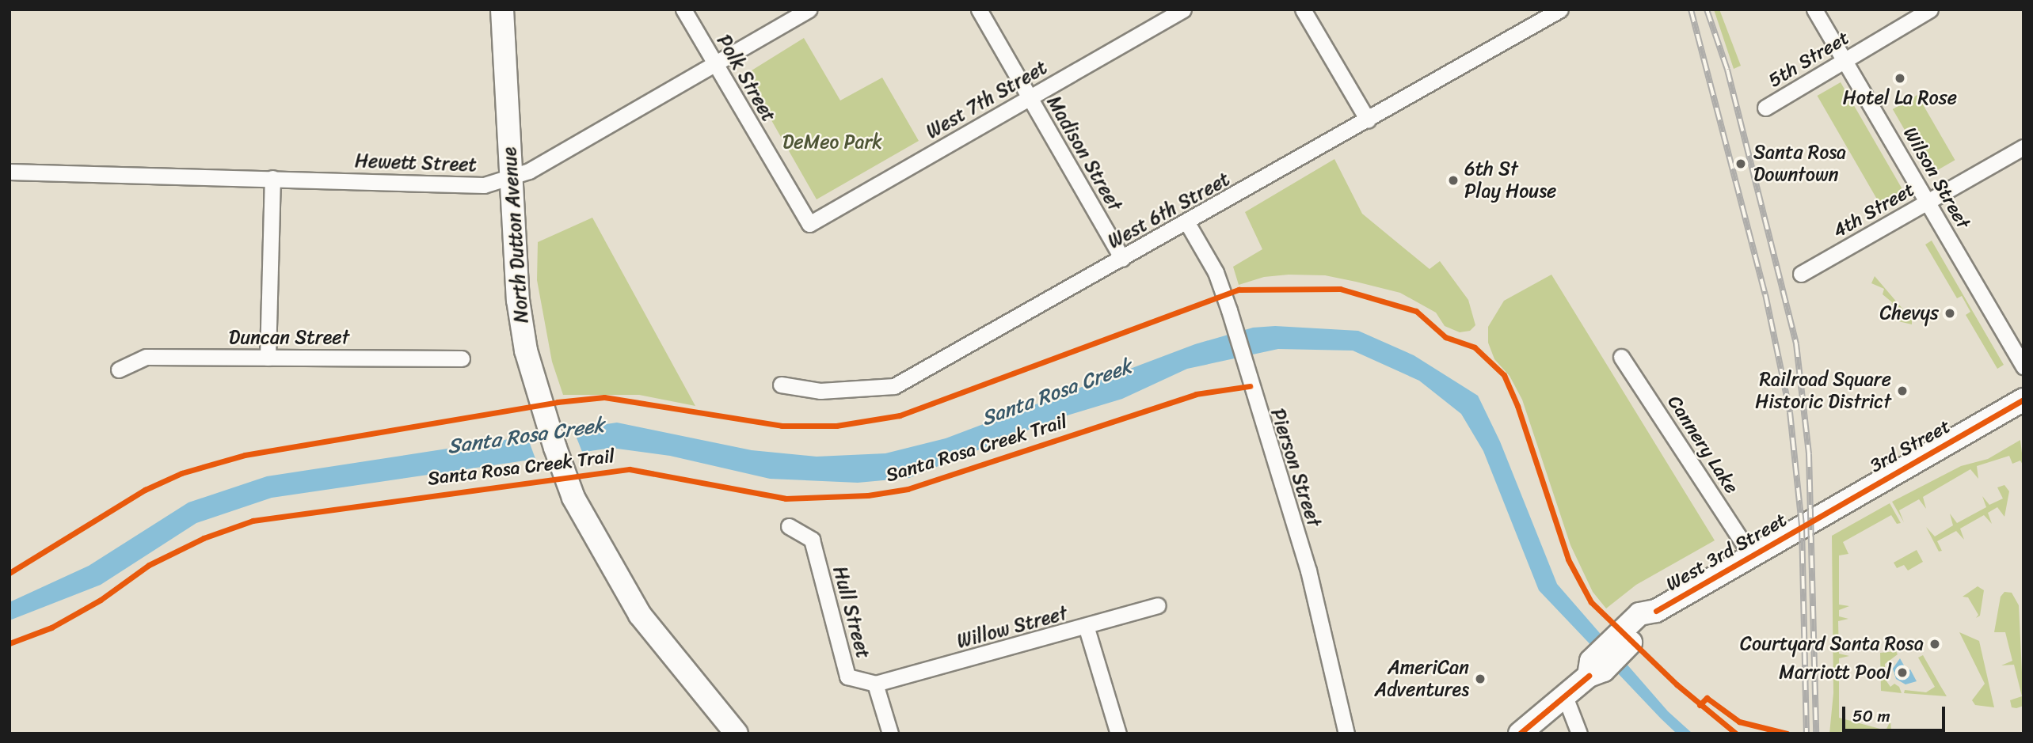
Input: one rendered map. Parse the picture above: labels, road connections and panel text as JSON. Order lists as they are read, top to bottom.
{
  "streets": {
    "main road": ["North Dutton Avenue", "3rd Street", "West 3rd Street"],
    "street": [
      "5th Street",
      "Polk Street",
      "West 7th Street",
      "Madison Street",
      "Hewett Street",
      "Wilson Street",
      "West 6th Street",
      "4th Street",
      "Duncan Street",
      "Cannery Lake",
      "Pierson Street",
      "Hull Street",
      "Willow Street"
    ],
    "cycle path": ["Santa Rosa Creek Trail"]
  },
  "crossings": [
    ["5th Street", "Wilson Street"],
    ["Polk Street", "West 7th Street"],
    ["Polk Street", "Hewett Street"],
    ["West 7th Street", "Madison Street"],
    ["Madison Street", "West 6th Street"],
    ["Hewett Street", "North Dutton Avenue"],
    ["Wilson Street", "4th Street"],
    ["West 6th Street", "Pierson Street"],
    ["Cannery Lake", "West 3rd Street"],
    ["3rd Street", "West 3rd Street"],
    ["Hull Street", "Willow Street"]
  ],
  "water": ["Santa Rosa Creek"],
  "parks": ["DeMeo Park"],
  "places": [
    "Hotel La Rose",
    "Santa Rosa Downtown",
    "6th St Play House",
    "Chevys",
    "Railroad Square Historic District",
    "Courtyard Santa Rosa",
    "Marriott Pool",
    "AmeriCan Adventures"
  ],
  "scale_bar": "50 m"
}
